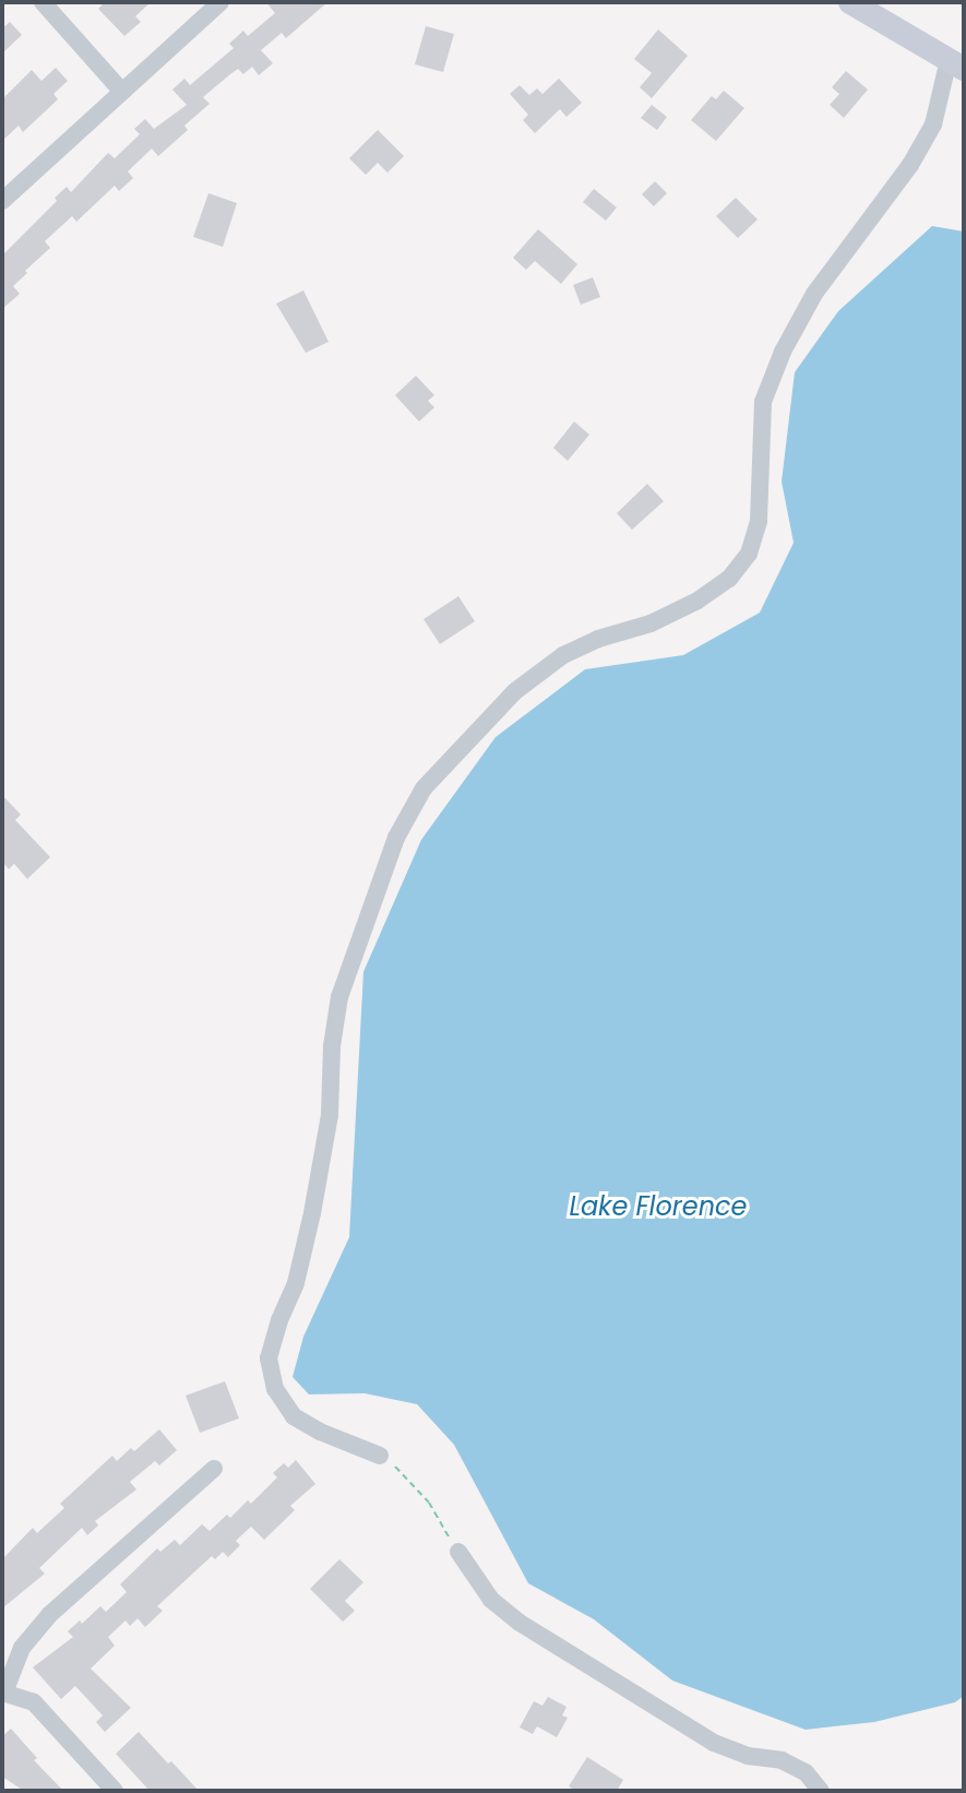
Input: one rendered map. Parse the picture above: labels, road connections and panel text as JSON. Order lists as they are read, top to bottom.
{
  "water": ["Lake Florence"]
}
